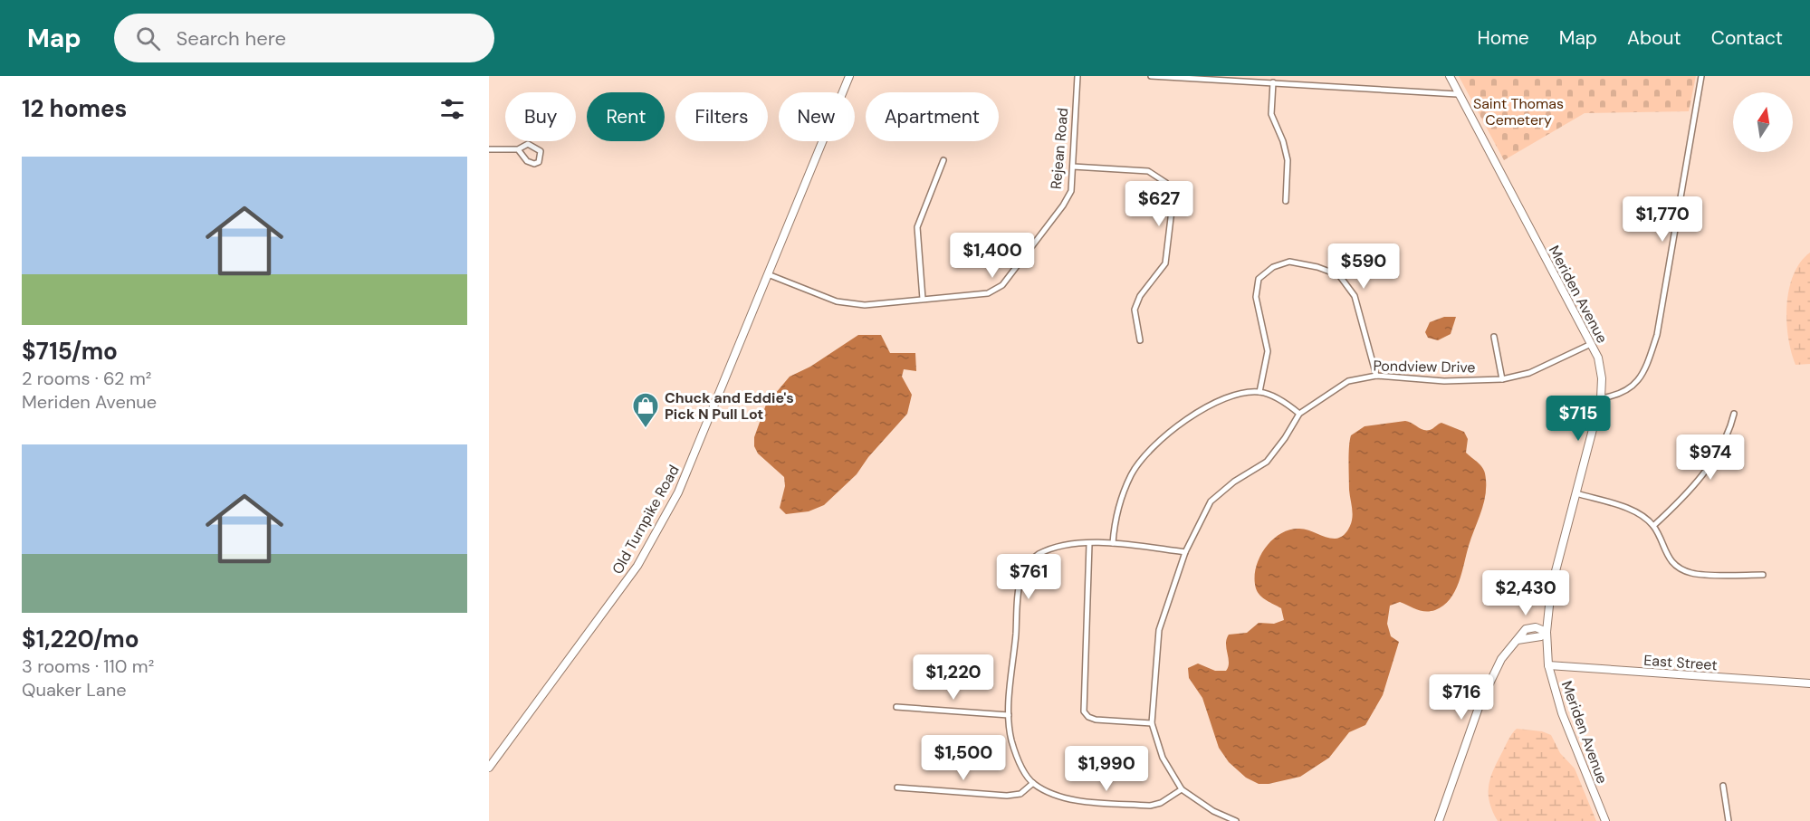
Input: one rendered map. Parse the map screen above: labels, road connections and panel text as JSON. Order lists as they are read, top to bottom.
{
  "streets": {
    "main road": ["Meriden Avenue", "Old Turnpike Road", "East Street"],
    "street": ["Rejean Road", "Pondview Drive"]
  },
  "crossings": [
    ["Rejean Road", "Old Turnpike Road"],
    ["Meriden Avenue", "Pondview Drive"],
    ["Meriden Avenue", "East Street"]
  ],
  "parks": ["Saint Thomas Cemetery"],
  "places": {
    "shop": ["Chuck and Eddie's Pick N Pull Lot"]
  },
  "north": "top",
  "page": {
    "header": "Map",
    "search": "Search here",
    "nav": [
      "Home",
      "Map",
      "About",
      "Contact"
    ],
    "heading": "12 homes",
    "chip": [
      "Buy",
      "Rent",
      "Filters",
      "New",
      "Apartment"
    ],
    "list": [
      {
        "name": "$715/mo",
        "note": "2 rooms · 62 m² · Meriden Avenue"
      },
      {
        "name": "$1,220/mo",
        "note": "3 rooms · 110 m² · Quaker Lane"
      }
    ],
    "price": [
      "$627",
      "$1,770",
      "$1,400",
      "$590",
      "$715",
      "$974",
      "$761",
      "$2,430",
      "$1,220",
      "$716",
      "$1,500",
      "$1,990"
    ]
  }
}
